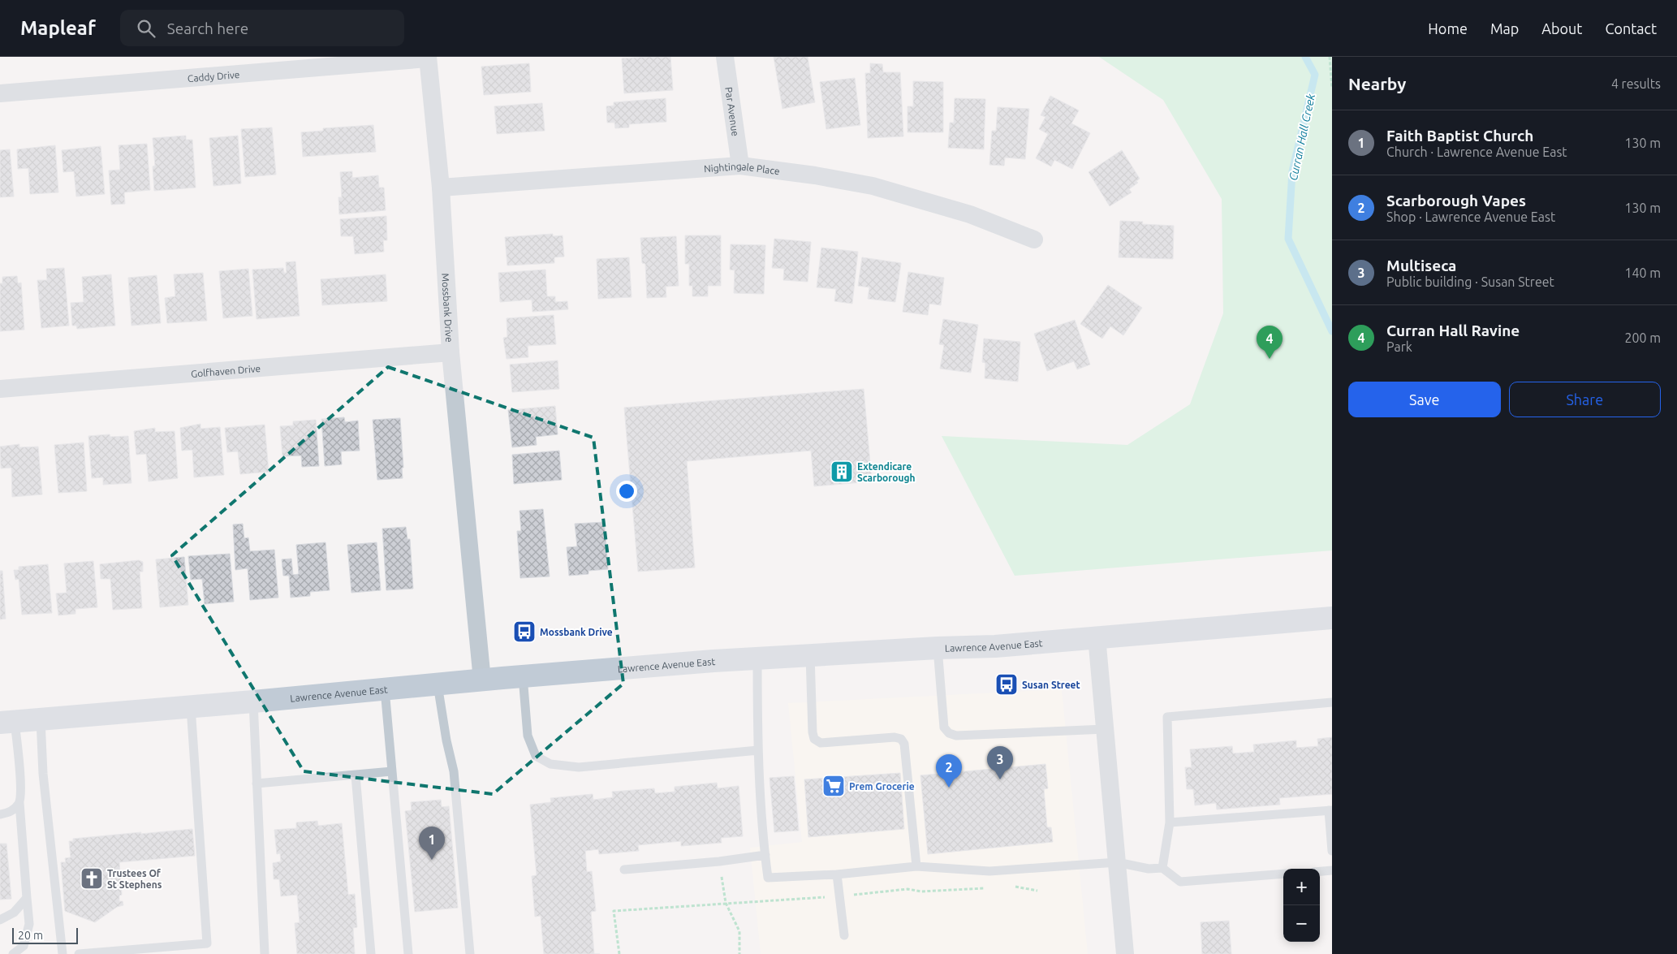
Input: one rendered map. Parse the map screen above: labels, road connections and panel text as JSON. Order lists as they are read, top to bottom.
{
  "streets": {
    "main road": ["Lawrence Avenue East"],
    "street": [
      "Caddy Drive",
      "Par Avenue",
      "Nightingale Place",
      "Mossbank Drive",
      "Golfhaven Drive"
    ]
  },
  "crossings": [
    ["Caddy Drive", "Mossbank Drive"],
    ["Par Avenue", "Nightingale Place"],
    ["Nightingale Place", "Mossbank Drive"],
    ["Mossbank Drive", "Golfhaven Drive"],
    ["Mossbank Drive", "Lawrence Avenue East"]
  ],
  "water": ["Curran Hall Creek"],
  "places": {
    "building": ["Extendicare Scarborough"],
    "bus stop": ["Mossbank Drive", "Susan Street"],
    "supermarket": ["Prem Grocerie"],
    "church": ["Trustees Of St Stephens"]
  },
  "scale_bar": "20 m",
  "page": {
    "header": "Mapleaf",
    "search": "Search here",
    "nav": [
      "Home",
      "Map",
      "About",
      "Contact"
    ],
    "heading": ["Nearby", "4 results"],
    "list": [
      {
        "mark": "1",
        "name": "Faith Baptist Church",
        "note": "Church · Lawrence Avenue East",
        "value": "130 m"
      },
      {
        "mark": "2",
        "name": "Scarborough Vapes",
        "note": "Shop · Lawrence Avenue East",
        "value": "130 m"
      },
      {
        "mark": "3",
        "name": "Multiseca",
        "note": "Public building · Susan Street",
        "value": "140 m"
      },
      {
        "mark": "4",
        "name": "Curran Hall Ravine",
        "note": "Park",
        "value": "200 m"
      }
    ],
    "pins": [
      "4",
      "3",
      "2",
      "1"
    ],
    "buttons": ["Save", "Share"],
    "map_buttons": ["+", "−"],
    "scale": "20 m"
  }
}
